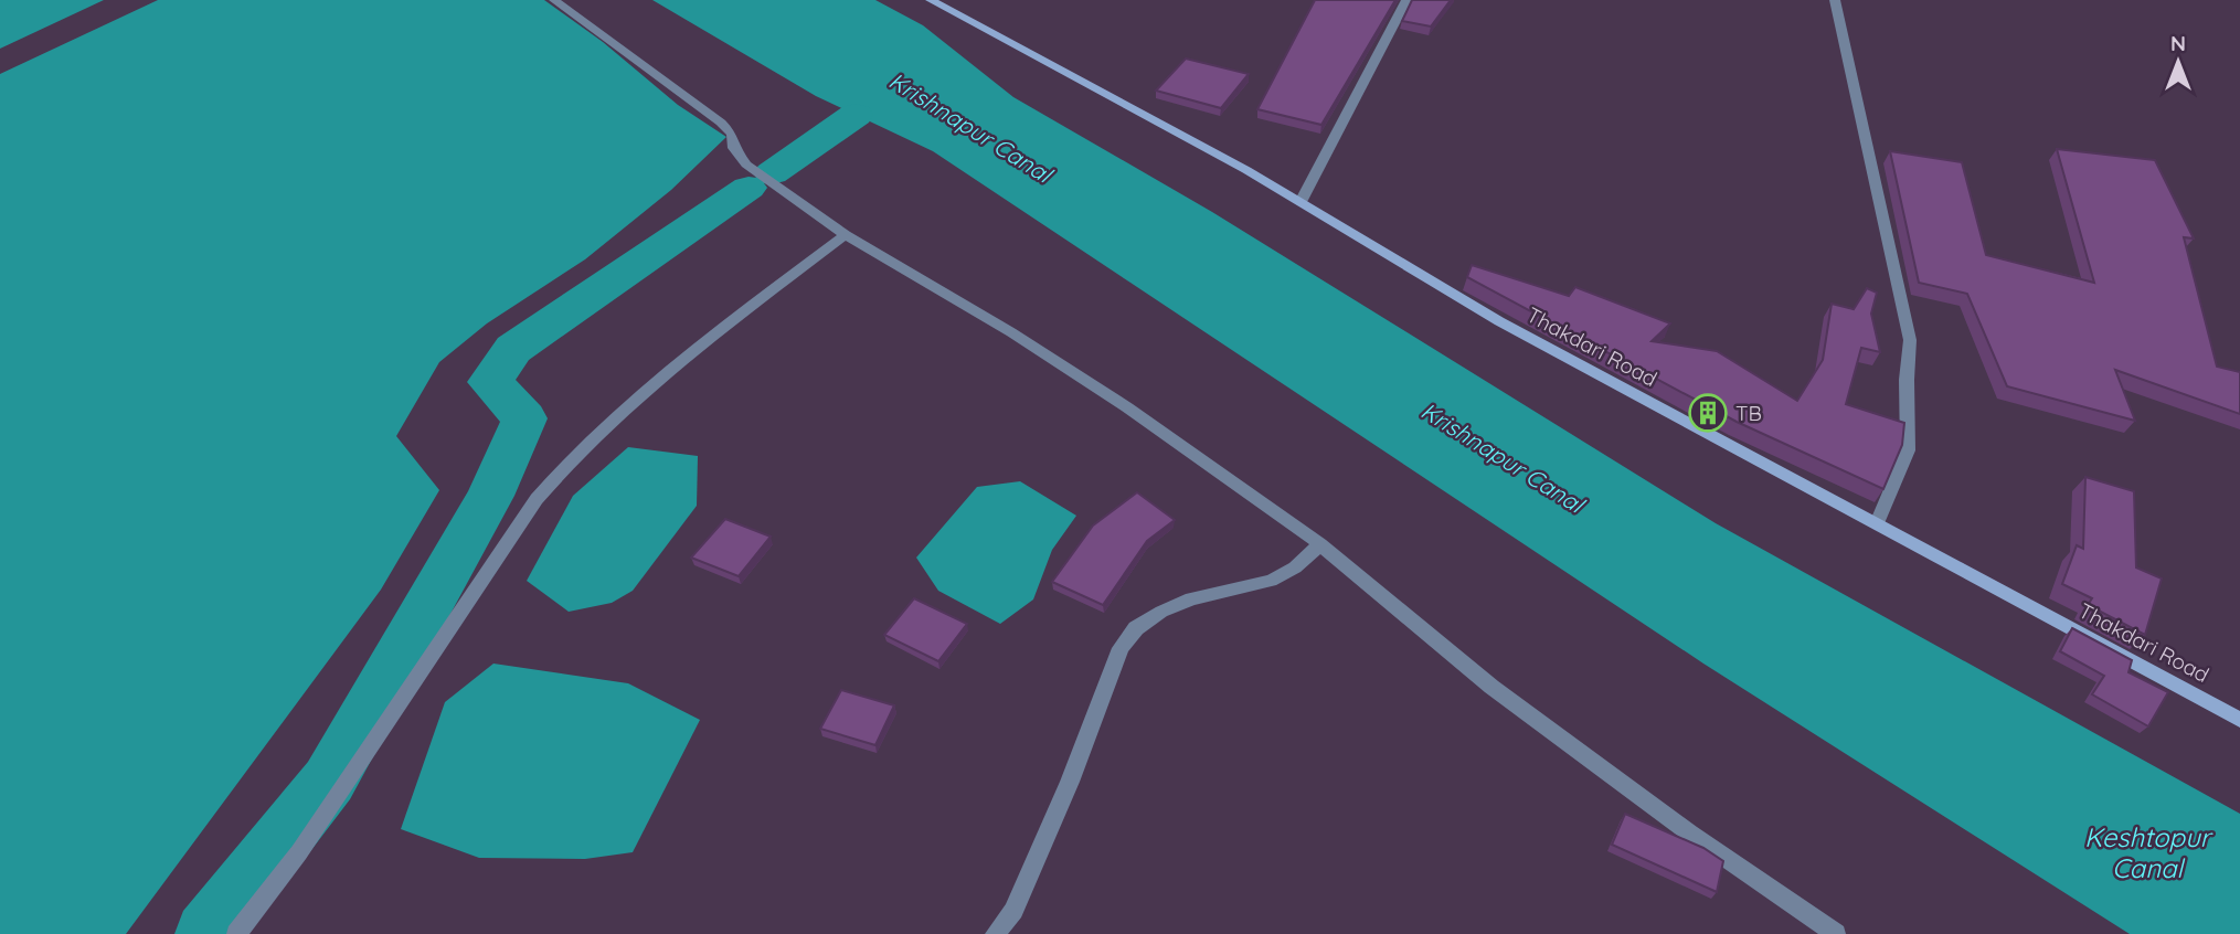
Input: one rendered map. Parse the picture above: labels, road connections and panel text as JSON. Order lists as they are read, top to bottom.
{
  "streets": {
    "street": ["Thakdari Road"]
  },
  "water": ["Krishnapur Canal", "Keshtopur Canal"],
  "places": {
    "building": ["TB"]
  },
  "north": "top"
}
